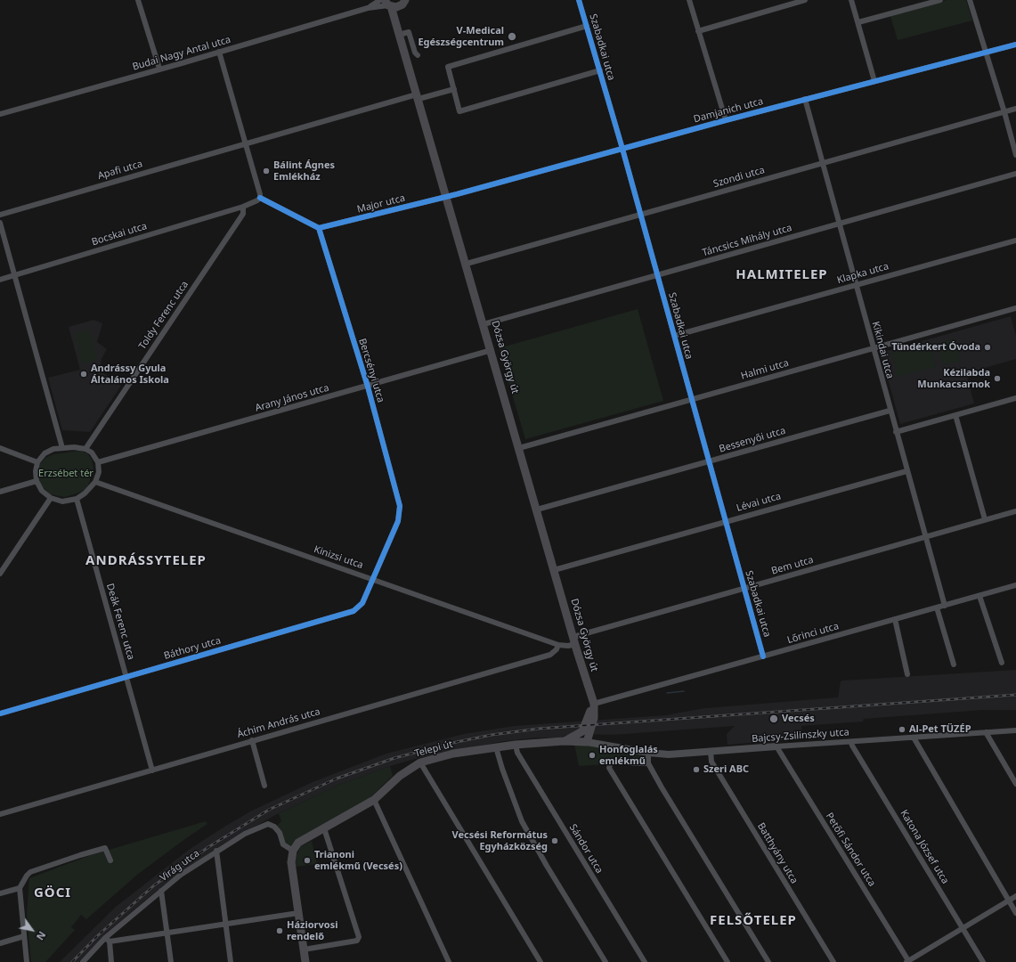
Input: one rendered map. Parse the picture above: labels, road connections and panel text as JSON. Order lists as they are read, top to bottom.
{
  "streets": {
    "main road": ["Dózsa György út", "Telepi út"],
    "street": [
      "Szabadkai utca",
      "Budai Nagy Antal utca",
      "Damjanich utca",
      "Apafi utca",
      "Szondi utca",
      "Major utca",
      "Bocskai utca",
      "Táncsics Mihály utca",
      "Klapka utca",
      "Toldy Ferenc utca",
      "Kikindai utca",
      "Halmi utca",
      "Bercsényi utca",
      "Arany János utca",
      "Bessenyői utca",
      "Lévai utca",
      "Kinizsi utca",
      "Bem utca",
      "Deák Ferenc utca",
      "Lőrinci utca",
      "Báthory utca",
      "Áchim András utca",
      "Bajcsy-Zsilinszky utca",
      "Katona József utca",
      "Sándor utca",
      "Petőfi Sándor utca",
      "Batthyány utca",
      "Virág utca"
    ]
  },
  "crossings": [
    ["Szabadkai utca", "Damjanich utca"],
    ["Szabadkai utca", "Szondi utca"],
    ["Szabadkai utca", "Táncsics Mihály utca"],
    ["Szabadkai utca", "Klapka utca"],
    ["Szabadkai utca", "Halmi utca"],
    ["Szabadkai utca", "Bessenyői utca"],
    ["Szabadkai utca", "Lévai utca"],
    ["Szabadkai utca", "Bem utca"],
    ["Szabadkai utca", "Lőrinci utca"],
    ["Budai Nagy Antal utca", "Dózsa György út"],
    ["Damjanich utca", "Major utca"],
    ["Damjanich utca", "Kikindai utca"],
    ["Damjanich utca", "Dózsa György út"],
    ["Apafi utca", "Dózsa György út"],
    ["Szondi utca", "Kikindai utca"],
    ["Szondi utca", "Dózsa György út"],
    ["Major utca", "Dózsa György út"],
    ["Major utca", "Bercsényi utca"],
    ["Bocskai utca", "Toldy Ferenc utca"],
    ["Táncsics Mihály utca", "Kikindai utca"],
    ["Táncsics Mihály utca", "Dózsa György út"],
    ["Klapka utca", "Kikindai utca"],
    ["Toldy Ferenc utca", "Arany János utca"],
    ["Toldy Ferenc utca", "Kinizsi utca"],
    ["Toldy Ferenc utca", "Deák Ferenc utca"],
    ["Kikindai utca", "Halmi utca"],
    ["Kikindai utca", "Bessenyői utca"],
    ["Kikindai utca", "Lévai utca"],
    ["Kikindai utca", "Bem utca"],
    ["Kikindai utca", "Lőrinci utca"],
    ["Dózsa György út", "Halmi utca"],
    ["Dózsa György út", "Arany János utca"],
    ["Dózsa György út", "Bessenyői utca"],
    ["Dózsa György út", "Lévai utca"],
    ["Dózsa György út", "Kinizsi utca"],
    ["Dózsa György út", "Bem utca"],
    ["Dózsa György út", "Lőrinci utca"],
    ["Dózsa György út", "Bajcsy-Zsilinszky utca"],
    ["Dózsa György út", "Telepi út"],
    ["Bercsényi utca", "Arany János utca"],
    ["Bercsényi utca", "Kinizsi utca"],
    ["Bercsényi utca", "Báthory utca"],
    ["Arany János utca", "Kinizsi utca"],
    ["Arany János utca", "Deák Ferenc utca"],
    ["Kinizsi utca", "Bem utca"],
    ["Kinizsi utca", "Deák Ferenc utca"],
    ["Kinizsi utca", "Báthory utca"],
    ["Kinizsi utca", "Áchim András utca"],
    ["Deák Ferenc utca", "Báthory utca"],
    ["Deák Ferenc utca", "Áchim András utca"],
    ["Bajcsy-Zsilinszky utca", "Telepi út"],
    ["Bajcsy-Zsilinszky utca", "Katona József utca"],
    ["Bajcsy-Zsilinszky utca", "Petőfi Sándor utca"],
    ["Bajcsy-Zsilinszky utca", "Batthyány utca"],
    ["Telepi út", "Sándor utca"],
    ["Telepi út", "Virág utca"]
  ],
  "districts": [
    "HALMITELEP",
    "ANDRÁSSYTELEP",
    "GÖCI",
    "FELSŐTELEP"
  ],
  "parks": ["Erzsébet tér"],
  "places": [
    "V-Medical Egészségcentrum",
    "Bálint Ágnes Emlékház",
    "Tündérkert Óvoda",
    "Andrássy Gyula Általános Iskola",
    "Kézilabda Munkacsarnok",
    "Vecsés",
    "Al-Pet TÜZÉP",
    "Honfoglalás emlékmű",
    "Szeri ABC",
    "Vecsési Református Egyházközség",
    "Trianoni emlékmű (Vecsés)",
    "Háziorvosi rendelő"
  ],
  "north": "bottom right"
}
